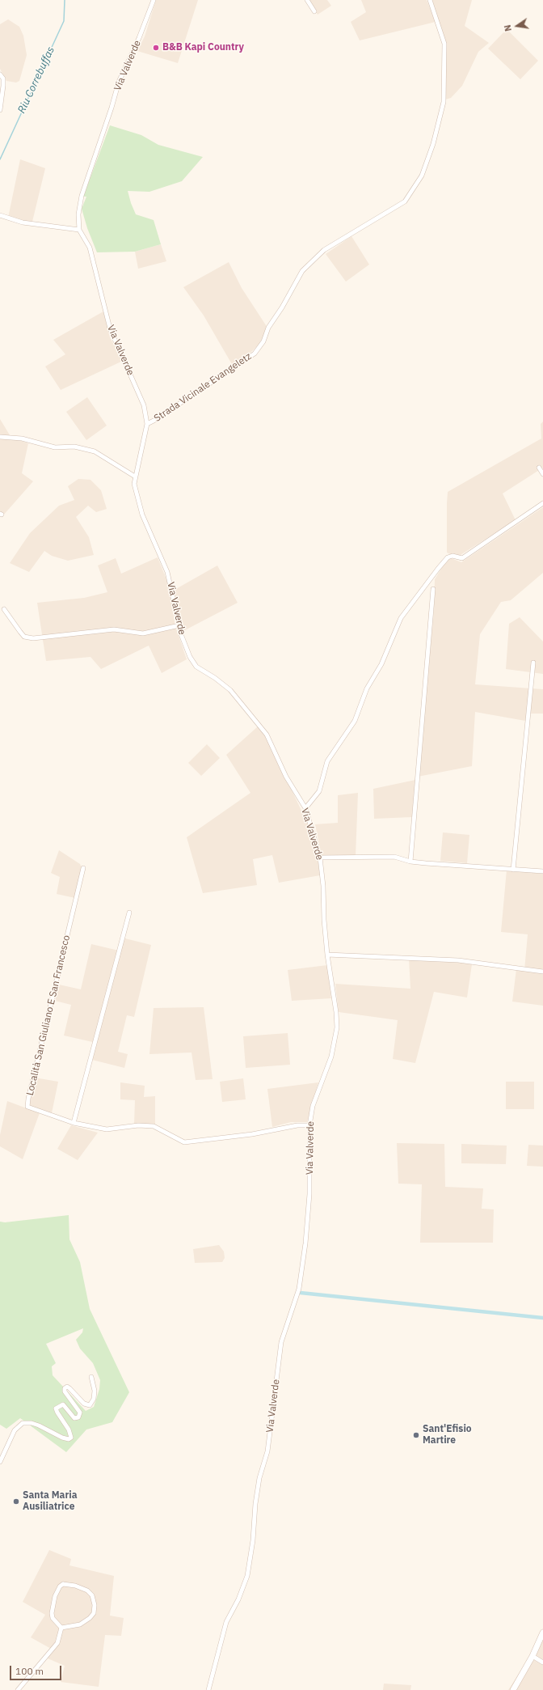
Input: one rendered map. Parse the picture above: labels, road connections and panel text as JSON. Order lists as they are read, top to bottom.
{
  "streets": {
    "street": ["Via Valverde", "Strada Vicinale Evangeletz", "Località San Giuliano E San Francesco"]
  },
  "crossings": [
    ["Via Valverde", "Strada Vicinale Evangeletz"],
    ["Via Valverde", "Località San Giuliano E San Francesco"]
  ],
  "water": ["Riu Correbuffas"],
  "places": ["B&B Kapi Country", "Sant'Efisio Martire", "Santa Maria Ausiliatrice"],
  "scale_bar": "100 m",
  "north": "left"
}
